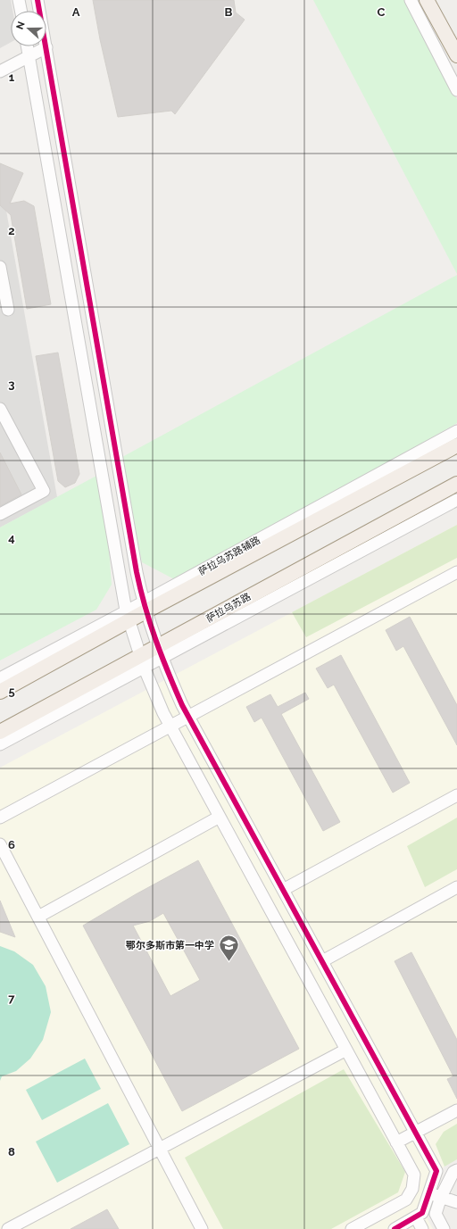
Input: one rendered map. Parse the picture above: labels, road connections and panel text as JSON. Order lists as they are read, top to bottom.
{
  "streets": {
    "main road": ["萨拉乌苏路"],
    "street": ["萨拉乌苏路辅路"]
  },
  "places": {
    "school or university": ["鄂尔多斯市第一中学"]
  },
  "north": "left",
  "grid": {
    "columns": ["A", "B", "C"],
    "rows": [
      "1",
      "2",
      "3",
      "4",
      "5",
      "6",
      "7",
      "8"
    ]
  }
}
